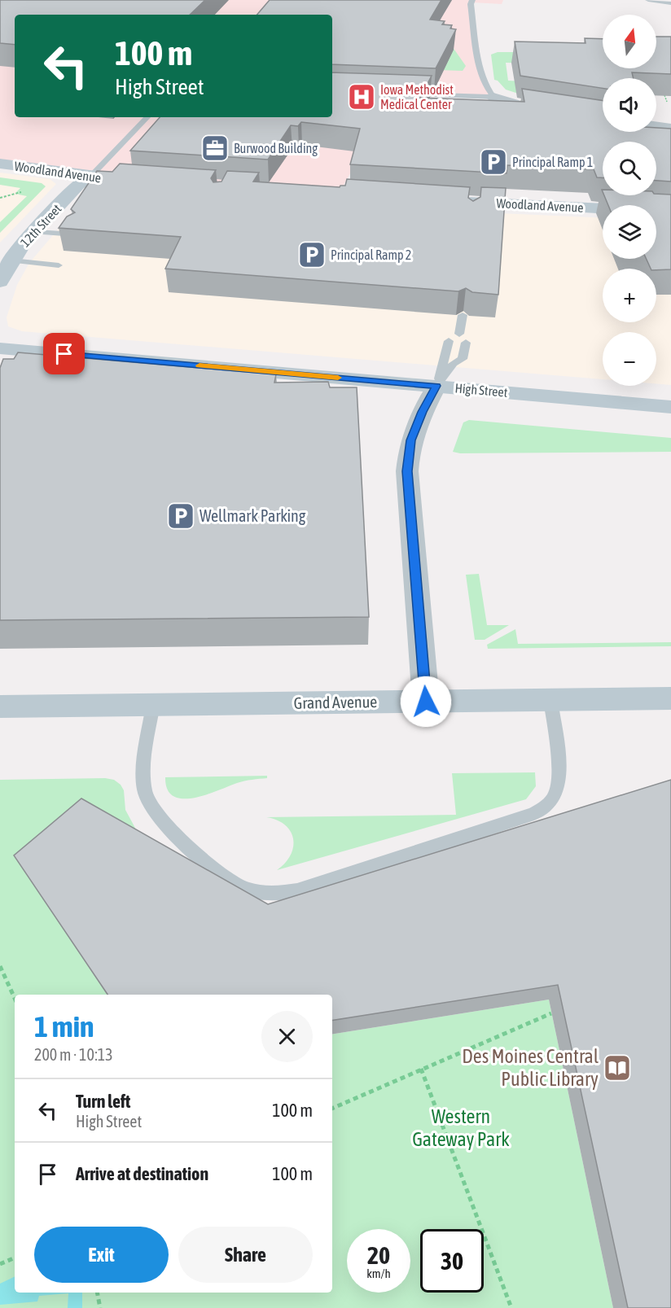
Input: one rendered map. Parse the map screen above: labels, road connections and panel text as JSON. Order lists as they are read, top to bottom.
{
  "streets": {
    "main road": [
      "Woodland Avenue",
      "12th Street",
      "High Street",
      "Grand Avenue"
    ]
  },
  "crossings": [
    ["Woodland Avenue", "12th Street"]
  ],
  "parks": ["Western Gateway Park"],
  "places": {
    "hospital": ["Iowa Methodist Medical Center"],
    "office": ["Burwood Building"],
    "parking": ["Principal Ramp 1", "Principal Ramp 2", "Wellmark Parking"],
    "library": ["Des Moines Central Public Library"]
  },
  "north": "top",
  "page": {
    "map_buttons": ["+", "−"],
    "turn": ["100 m", "High Street"],
    "heading": ["1 min", "200 m · 10:13"],
    "list": [
      {
        "name": "Turn left",
        "note": "High Street",
        "value": "100 m"
      },
      {
        "name": "Arrive at destination",
        "value": "100 m"
      }
    ],
    "buttons": ["Exit", "Share"],
    "speed": "20 km/h",
    "limit": "30"
  }
}
